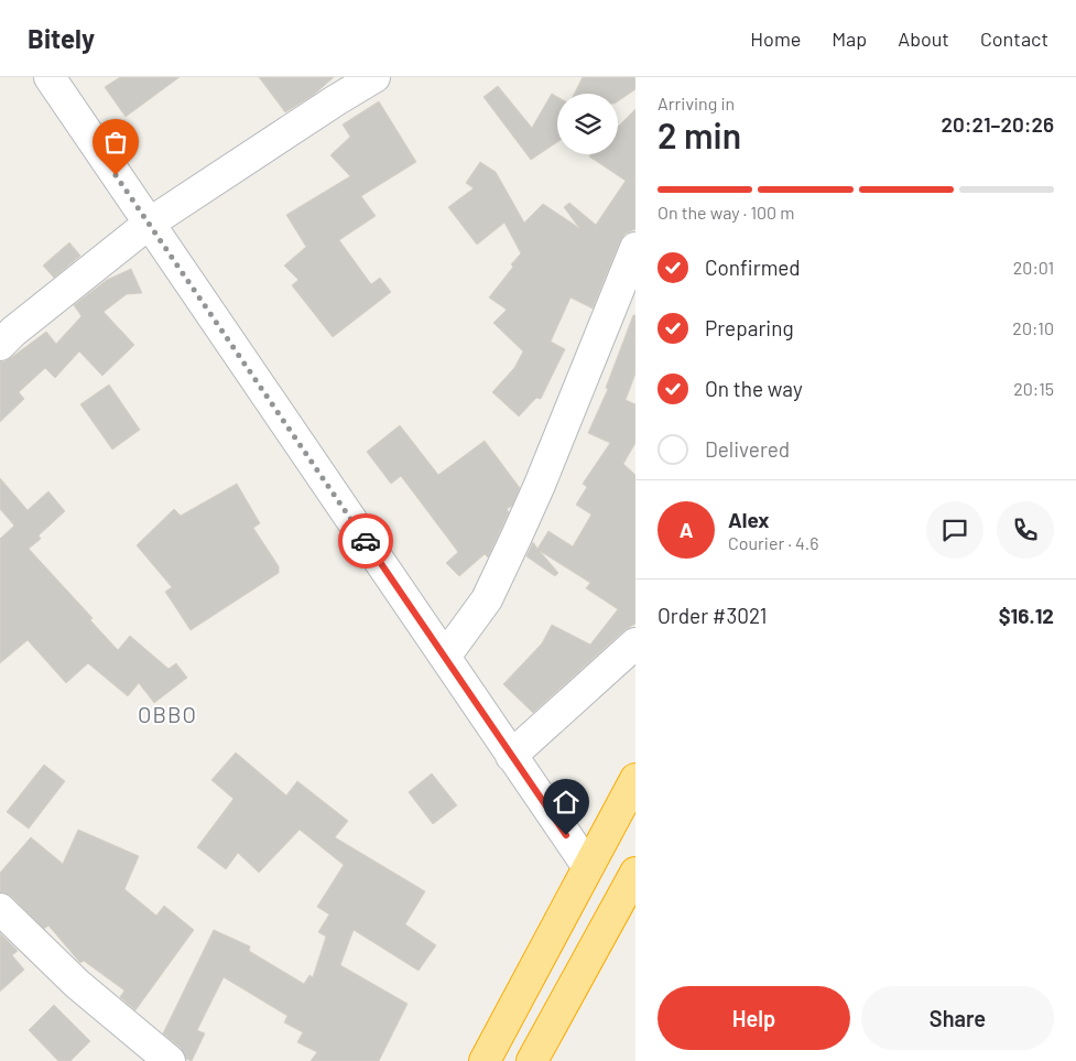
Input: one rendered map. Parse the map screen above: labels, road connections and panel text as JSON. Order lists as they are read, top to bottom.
{
  "districts": ["OBBO"],
  "page": {
    "header": "Bitely",
    "nav": [
      "Home",
      "Map",
      "About",
      "Contact"
    ],
    "heading": ["2 min", "Arriving in", "20:21–20:26"],
    "panel": [
      "Alex",
      "Courier · 4.6",
      "Order #3021",
      "$16.12"
    ],
    "bar": "On the way · 100 m",
    "list": [
      ["Confirmed", "20:01"],
      ["Preparing", "20:10"],
      ["On the way", "20:15"],
      "Delivered"
    ],
    "round": "A",
    "buttons": ["Help", "Share"]
  }
}
